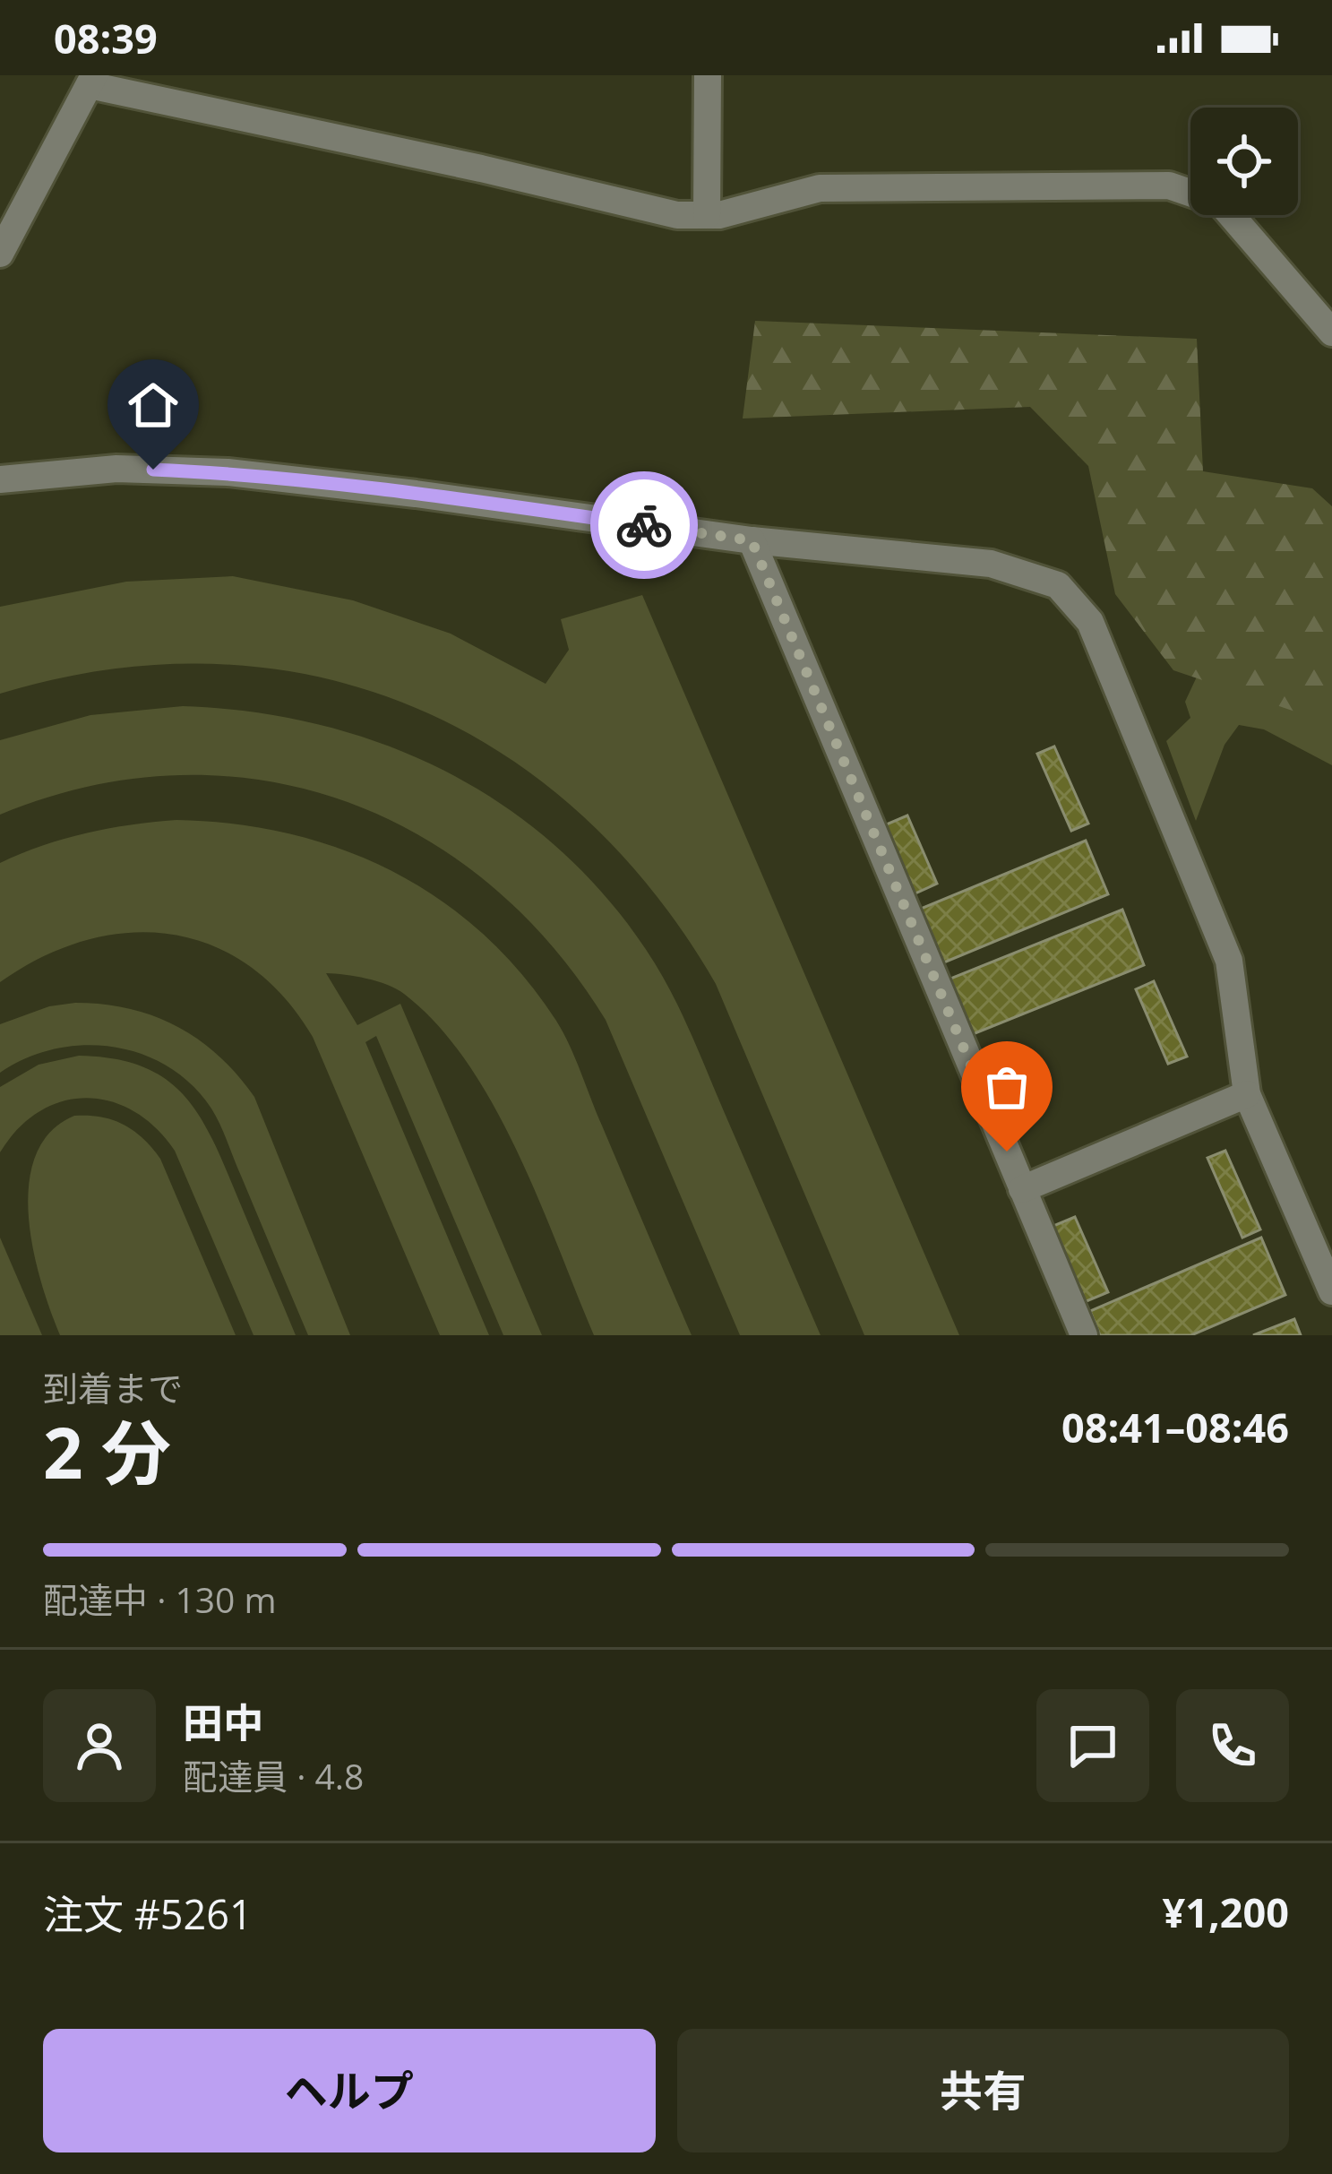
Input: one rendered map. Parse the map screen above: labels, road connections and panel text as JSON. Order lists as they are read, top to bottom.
{
  "page": {
    "status": "08:39",
    "heading": ["2 分", "到着まで", "08:41–08:46"],
    "panel": [
      "田中",
      "配達員 · 4.8",
      "注文 #5261",
      "¥1,200"
    ],
    "bar": "配達中 · 130 m",
    "buttons": ["ヘルプ", "共有"]
  }
}
